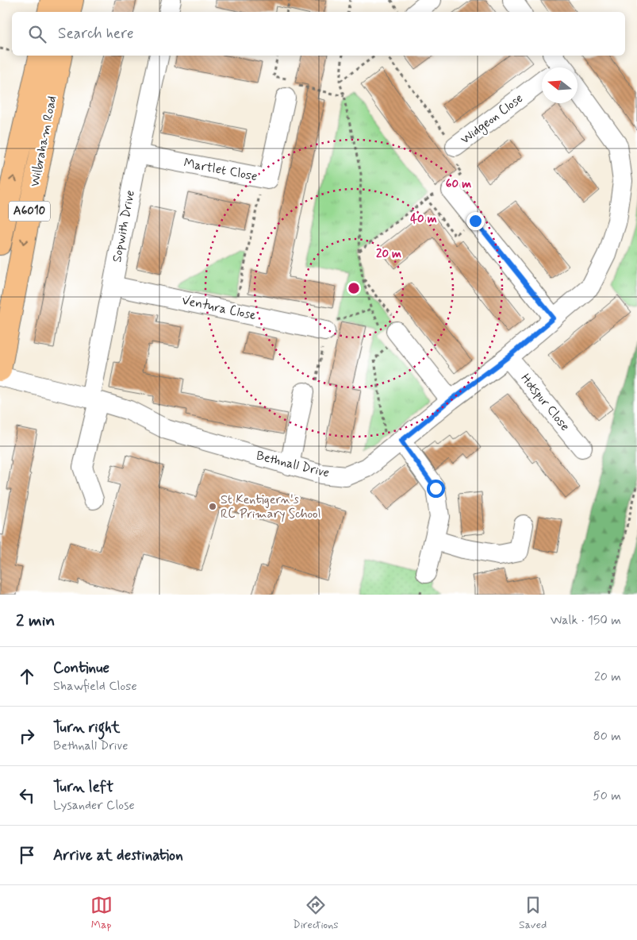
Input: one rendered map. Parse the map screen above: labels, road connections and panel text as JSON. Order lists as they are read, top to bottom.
{
  "streets": {
    "highway": ["Wilbraham Road", "A6010"],
    "street": [
      "Widgeon Close",
      "Martlet Close",
      "Sopwith Drive",
      "Ventura Close",
      "Hotspur Close",
      "Bethnall Drive"
    ]
  },
  "crossings": [
    ["Martlet Close", "Sopwith Drive"],
    ["Sopwith Drive", "Ventura Close"],
    ["Sopwith Drive", "Bethnall Drive"],
    ["Hotspur Close", "Bethnall Drive"]
  ],
  "places": ["St Kentigern's RC Primary School"],
  "north": "left",
  "page": {
    "search": "Search here",
    "heading": ["2 min", "Walk · 150 m"],
    "list": [
      ["Continue", "Shawfield Close", "20 m"],
      ["Turn right", "Bethnall Drive", "80 m"],
      ["Turn left", "Lysander Close", "50 m"],
      "Arrive at destination"
    ],
    "nav": ["Map", "Directions", "Saved"]
  },
  "rings": ["60 m", "40 m", "20 m"]
}
